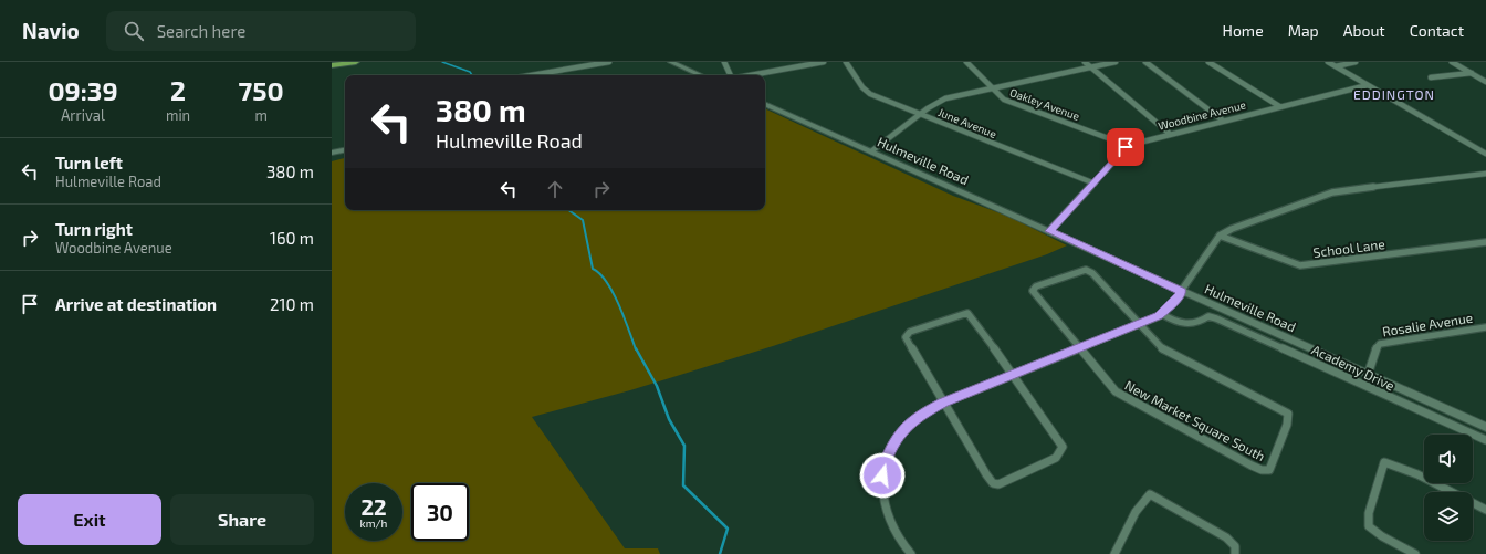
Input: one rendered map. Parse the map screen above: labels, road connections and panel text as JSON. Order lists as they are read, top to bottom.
{
  "streets": {
    "main road": ["Hulmeville Road"],
    "street": [
      "Oakley Avenue",
      "Woodbine Avenue",
      "June Avenue",
      "School Lane",
      "Rosalie Avenue",
      "Academy Drive",
      "New Market Square South"
    ]
  },
  "crossings": [
    ["Oakley Avenue", "Woodbine Avenue"],
    ["Hulmeville Road", "Rosalie Avenue"]
  ],
  "districts": ["EDDINGTON"],
  "page": {
    "header": "Navio",
    "search": "Search here",
    "nav": [
      "Home",
      "Map",
      "About",
      "Contact"
    ],
    "eta": [
      "09:39",
      "Arrival",
      "2",
      "min",
      "750",
      "m"
    ],
    "turn": ["380 m", "Hulmeville Road"],
    "list": [
      {
        "name": "Turn left",
        "note": "Hulmeville Road",
        "value": "380 m"
      },
      {
        "name": "Turn right",
        "note": "Woodbine Avenue",
        "value": "160 m"
      },
      {
        "name": "Arrive at destination",
        "value": "210 m"
      }
    ],
    "speed": "22 km/h",
    "limit": "30",
    "buttons": ["Exit", "Share"]
  }
}
